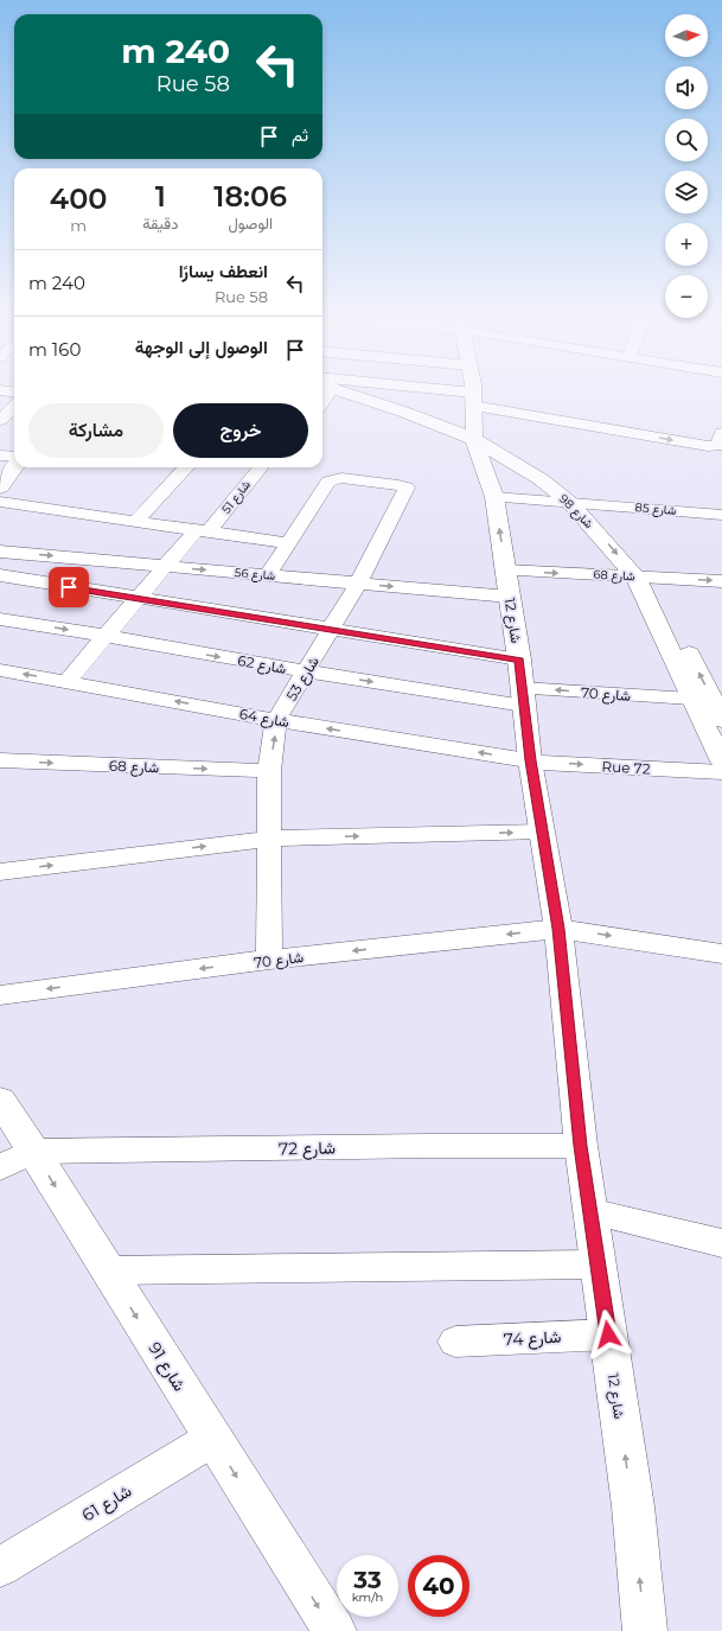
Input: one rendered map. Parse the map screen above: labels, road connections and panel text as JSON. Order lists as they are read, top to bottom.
{
  "streets": {
    "street": [
      "شارع 51",
      "شارع 85",
      "شارع 98",
      "شارع 56",
      "شارع 68",
      "شارع 12",
      "شارع 62",
      "شارع 53",
      "شارع 70",
      "شارع 64",
      "Rue 72",
      "شارع 72",
      "شارع 74",
      "شارع 91",
      "شارع 61"
    ]
  },
  "crossings": [
    ["شارع 51", "شارع 56"],
    ["شارع 51", "شارع 62"],
    ["شارع 51", "شارع 64"],
    ["شارع 85", "شارع 98"],
    ["شارع 98", "شارع 68"],
    ["شارع 98", "شارع 12"],
    ["شارع 98", "شارع 70"],
    ["شارع 56", "شارع 68"],
    ["شارع 56", "شارع 12"],
    ["شارع 56", "شارع 53"],
    ["شارع 68", "شارع 12"],
    ["شارع 68", "شارع 53"],
    ["شارع 12", "شارع 62"],
    ["شارع 12", "شارع 70"],
    ["شارع 12", "شارع 64"],
    ["شارع 12", "Rue 72"],
    ["شارع 12", "شارع 72"],
    ["شارع 12", "شارع 74"],
    ["شارع 62", "شارع 53"],
    ["شارع 62", "شارع 70"],
    ["شارع 53", "شارع 70"],
    ["شارع 53", "شارع 64"],
    ["شارع 64", "Rue 72"],
    ["شارع 72", "شارع 91"],
    ["شارع 91", "شارع 61"]
  ],
  "one_way": ["Rue 72", "شارع 91"],
  "north": "right",
  "page": {
    "map_buttons": ["+", "−"],
    "turn": ["240 m", "Rue 58"],
    "then": "ثم",
    "eta": [
      "18:06",
      "الوصول",
      "1",
      "دقيقة",
      "400",
      "m"
    ],
    "list": [
      {
        "name": "انعطف يسارًا",
        "note": "Rue 58",
        "value": "240 m"
      },
      {
        "name": "الوصول إلى الوجهة",
        "value": "160 m"
      }
    ],
    "buttons": ["خروج", "مشاركة"],
    "speed": "33 km/h",
    "limit": "40"
  }
}
